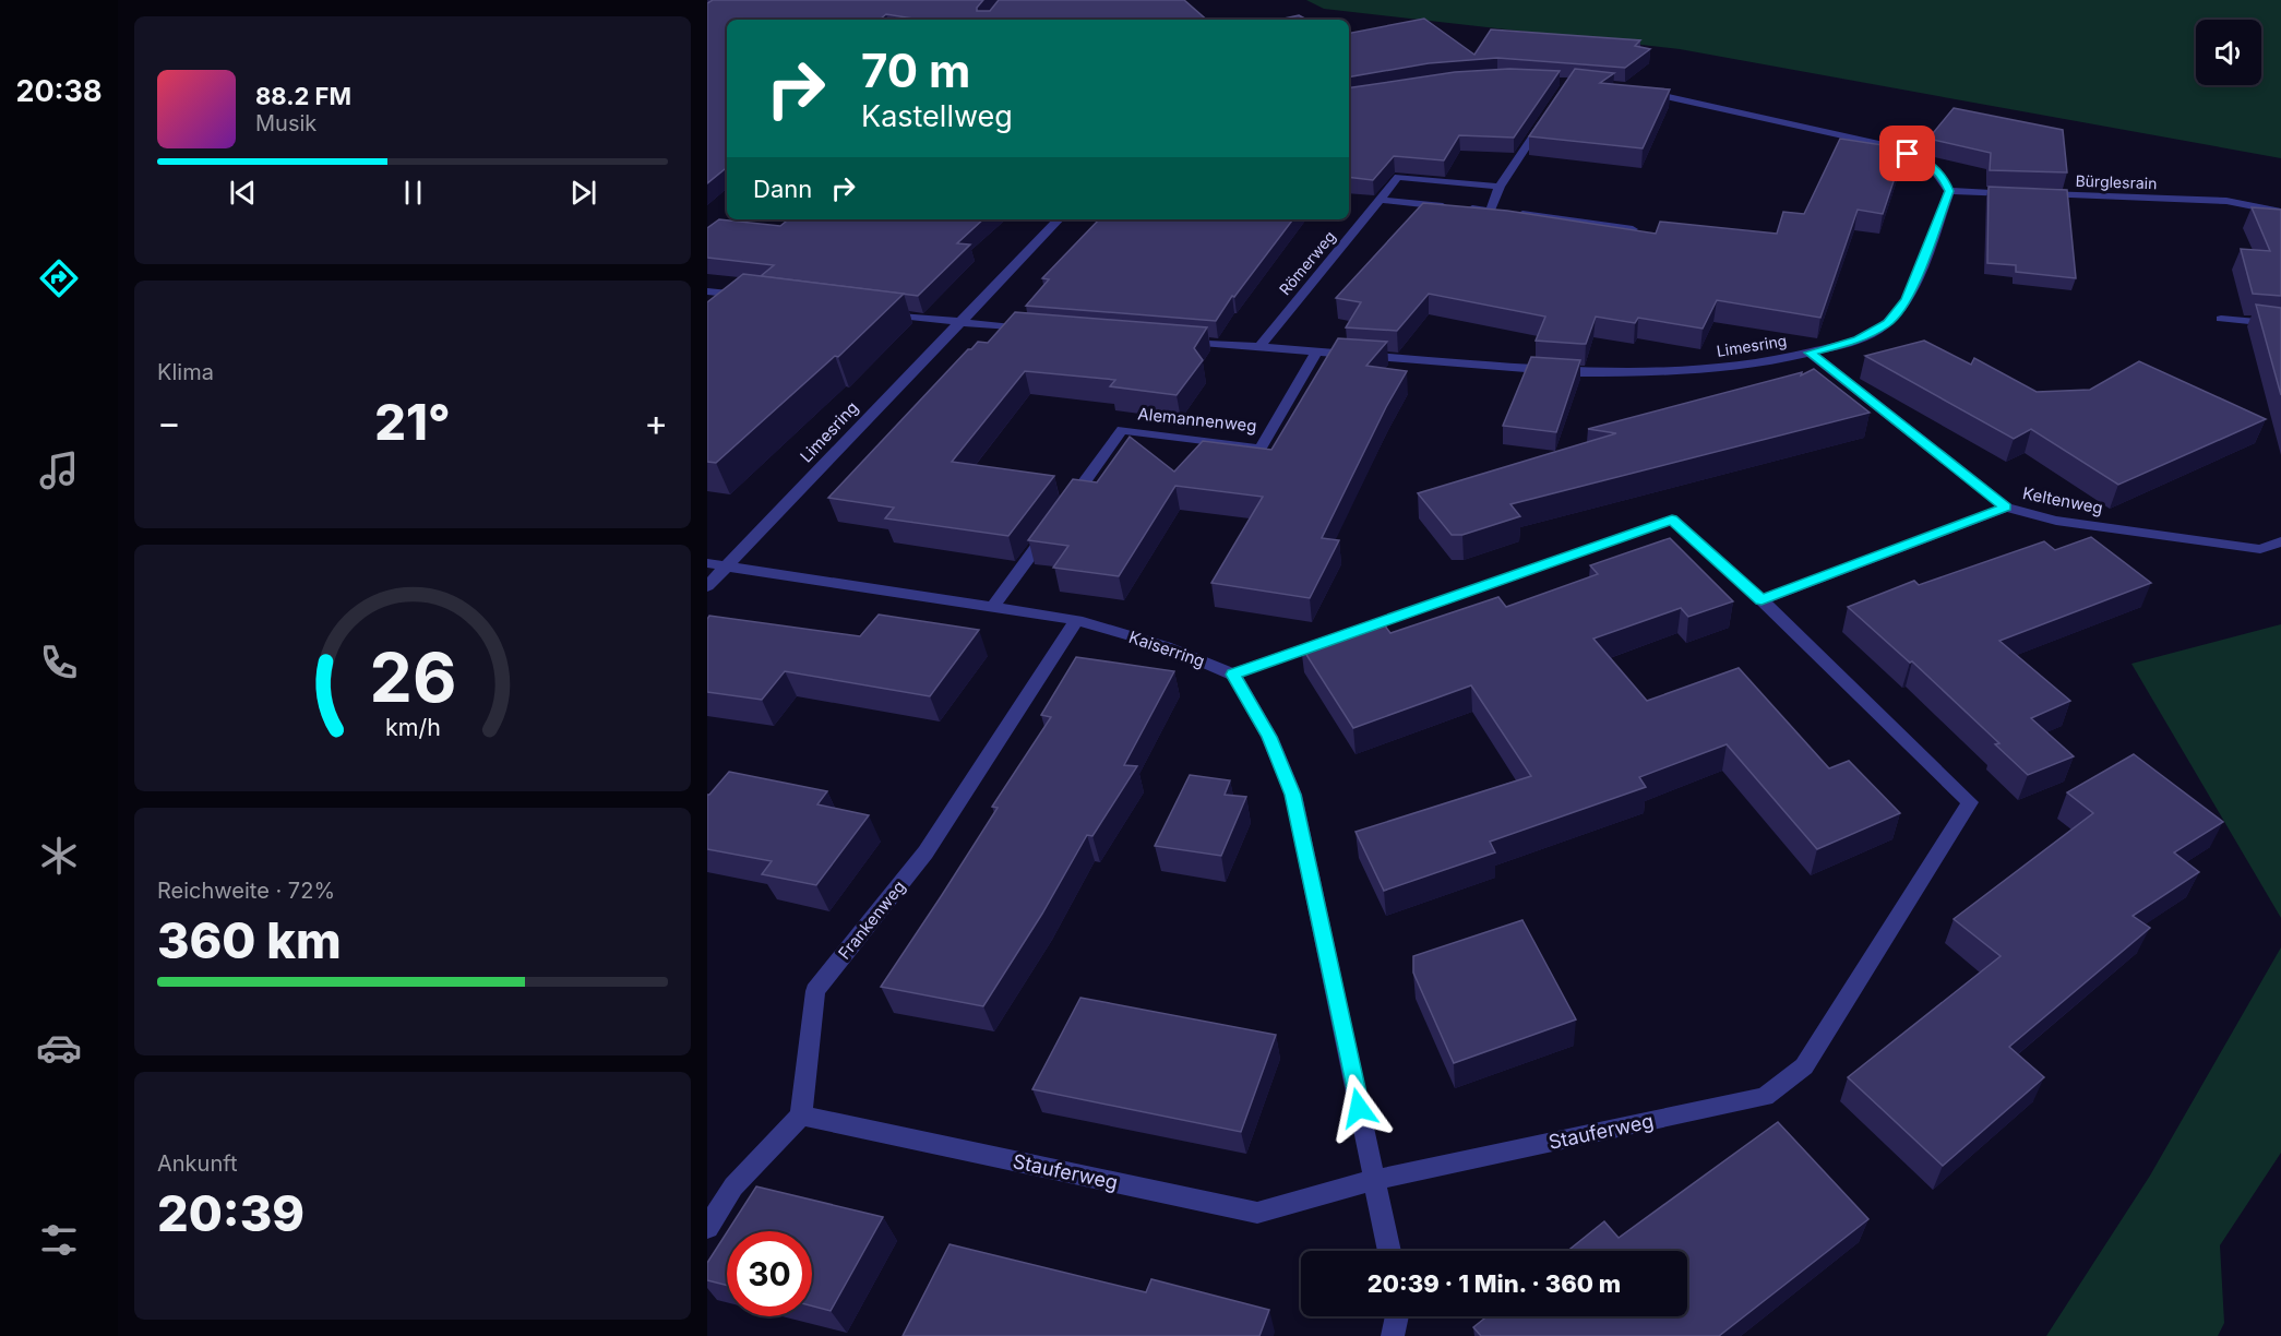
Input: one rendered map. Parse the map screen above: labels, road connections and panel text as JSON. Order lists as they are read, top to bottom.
{
  "streets": {
    "street": [
      "Bürglesrain",
      "Römerweg",
      "Limesring",
      "Alemannenweg",
      "Keltenweg",
      "Kaiserring",
      "Frankenweg",
      "Stauferweg"
    ]
  },
  "crossings": [
    ["Römerweg", "Limesring"],
    ["Limesring", "Alemannenweg"],
    ["Limesring", "Keltenweg"],
    ["Limesring", "Kaiserring"],
    ["Alemannenweg", "Kaiserring"],
    ["Kaiserring", "Frankenweg"],
    ["Frankenweg", "Stauferweg"]
  ],
  "page": {
    "tabs": "20:38",
    "turn": ["70 m", "Kastellweg"],
    "song": ["88.2 FM", "Musik"],
    "then": "Dann",
    "tile": [
      "Klima",
      ["Reichweite · 72%", "360 km"],
      ["Ankunft", "20:39"]
    ],
    "heat": ["−", "21°", "+"],
    "limit": "30",
    "trip": "20:39 · 1 Min. · 360 m",
    "gauge": ["26", "km/h"]
  }
}
